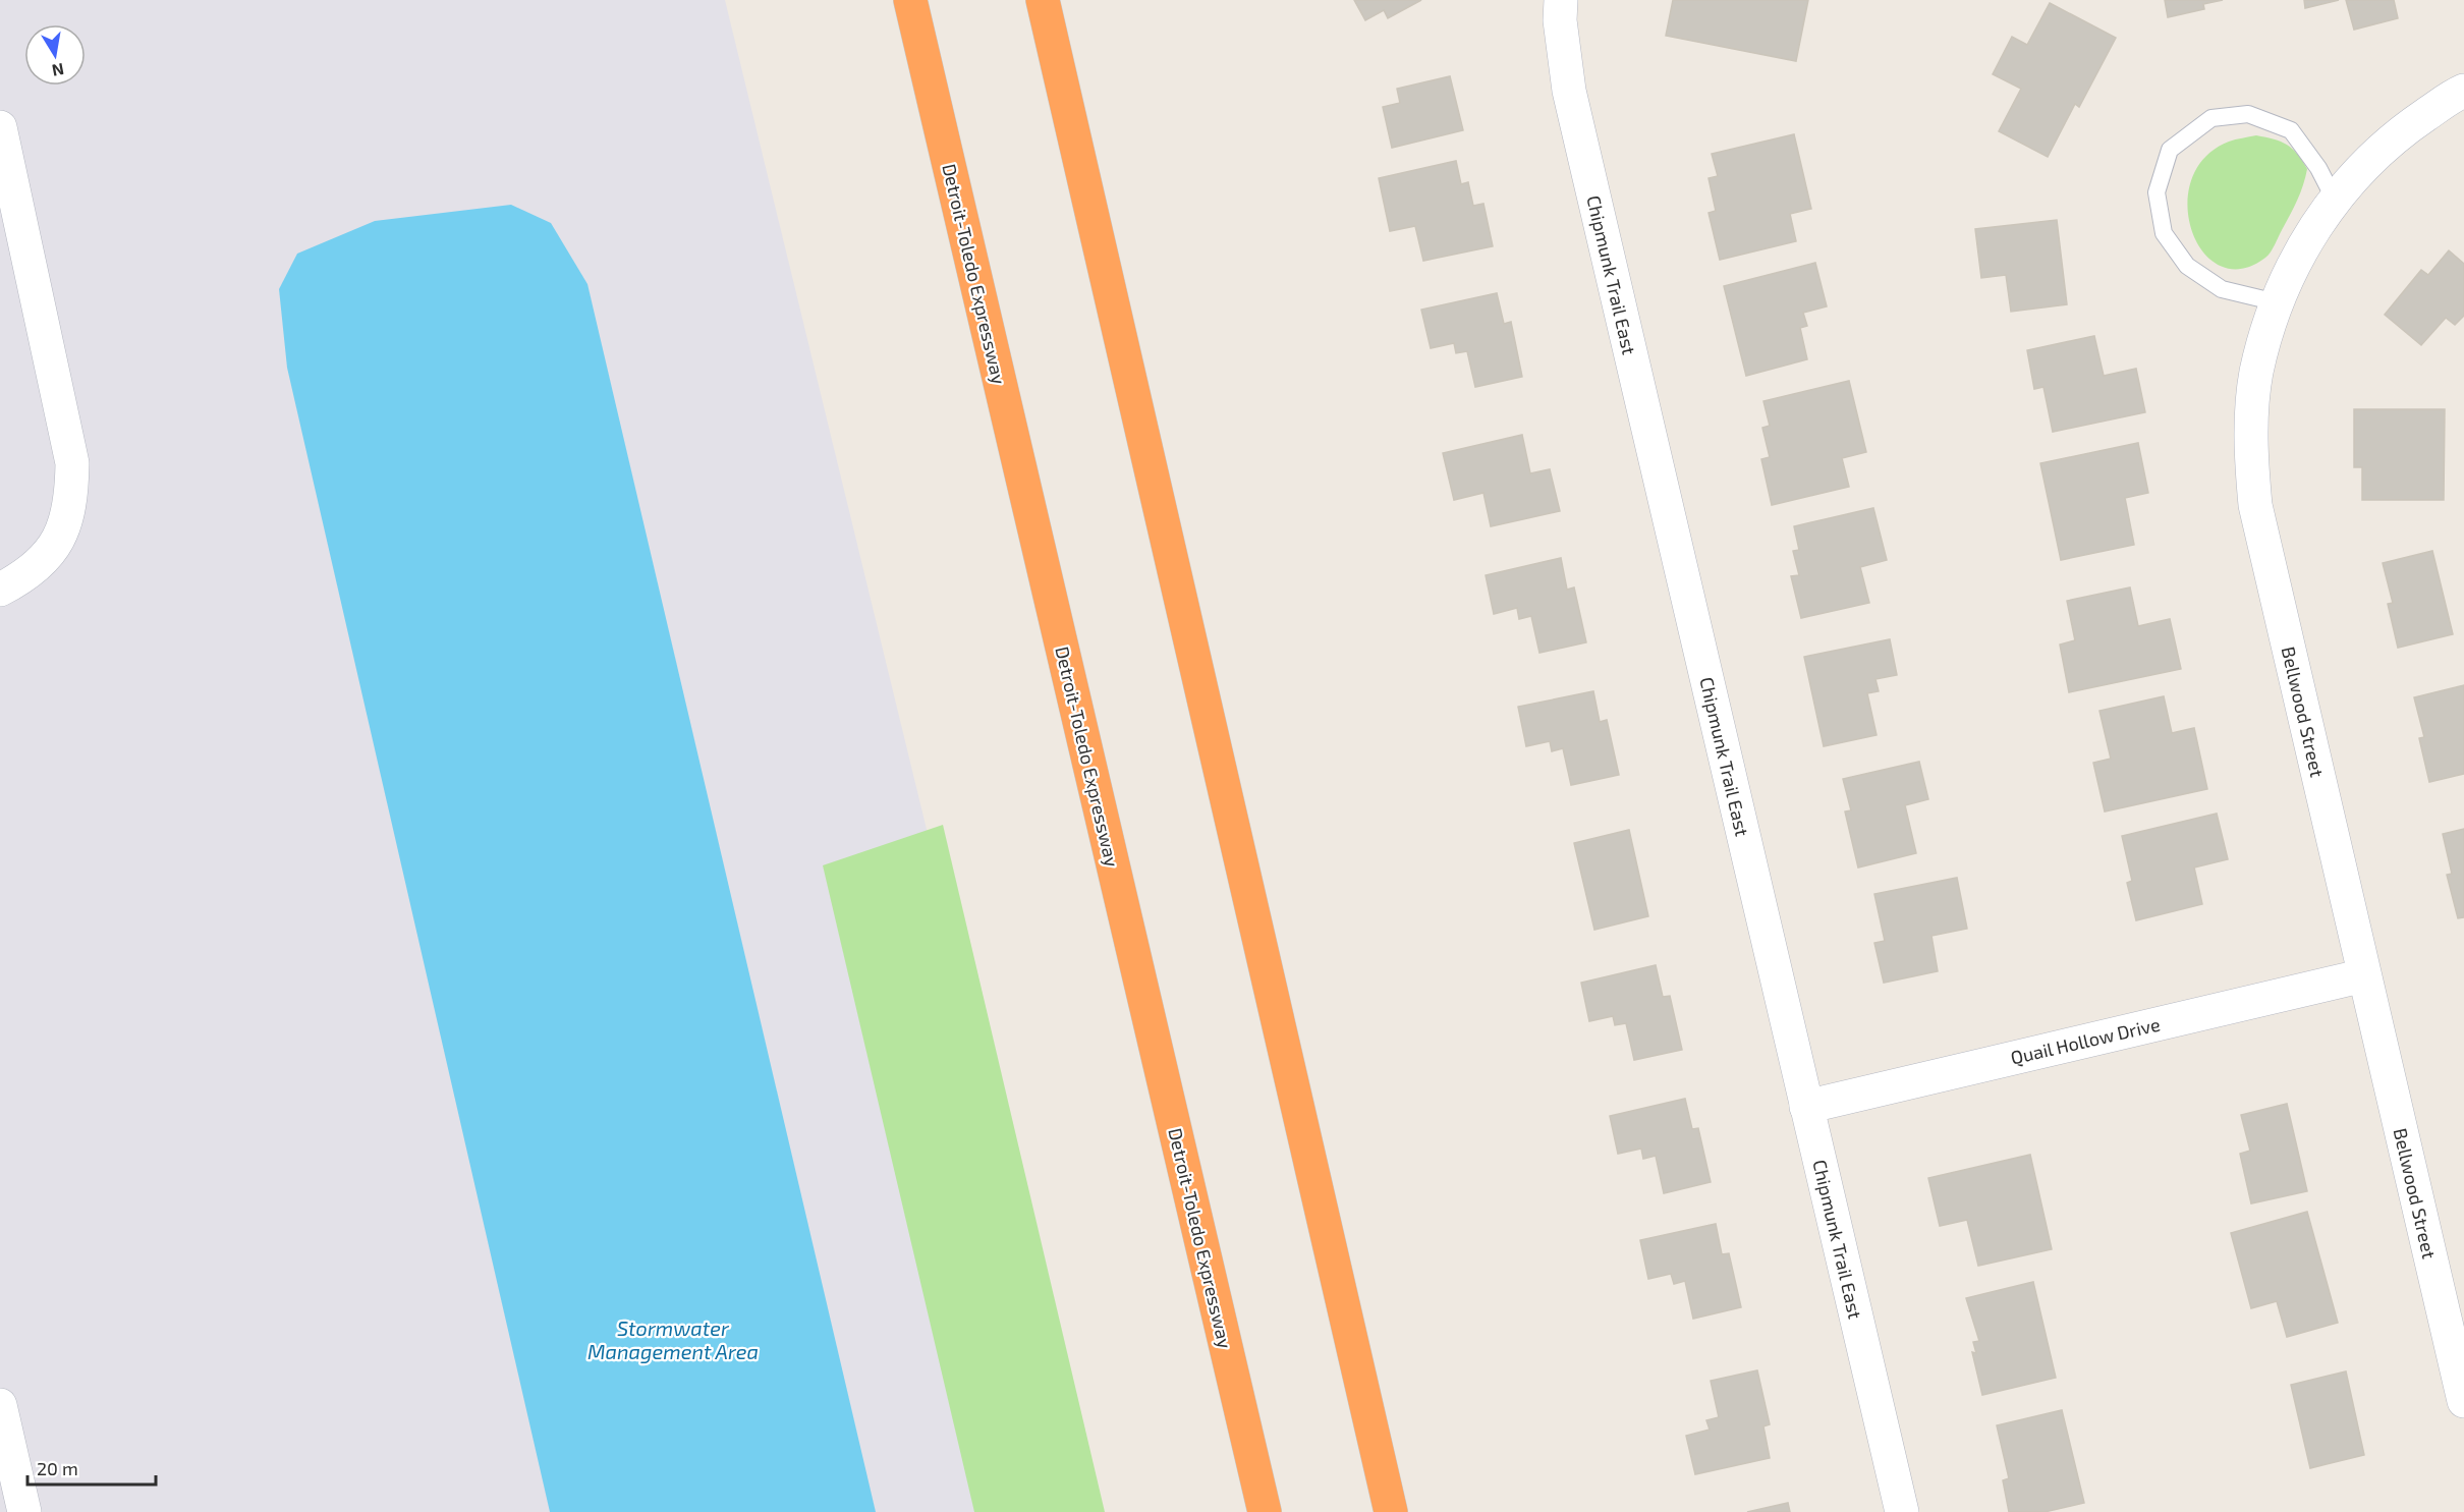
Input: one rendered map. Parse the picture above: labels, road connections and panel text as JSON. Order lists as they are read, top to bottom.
{
  "streets": {
    "highway": ["Detroit-Toledo Expressway"],
    "street": ["Chipmunk Trail East", "Bellwood Street", "Quail Hollow Drive"]
  },
  "crossings": [
    ["Chipmunk Trail East", "Quail Hollow Drive"],
    ["Bellwood Street", "Quail Hollow Drive"]
  ],
  "water": ["Stormwater Management Area"],
  "scale_bar": "20 m",
  "north": "bottom"
}
